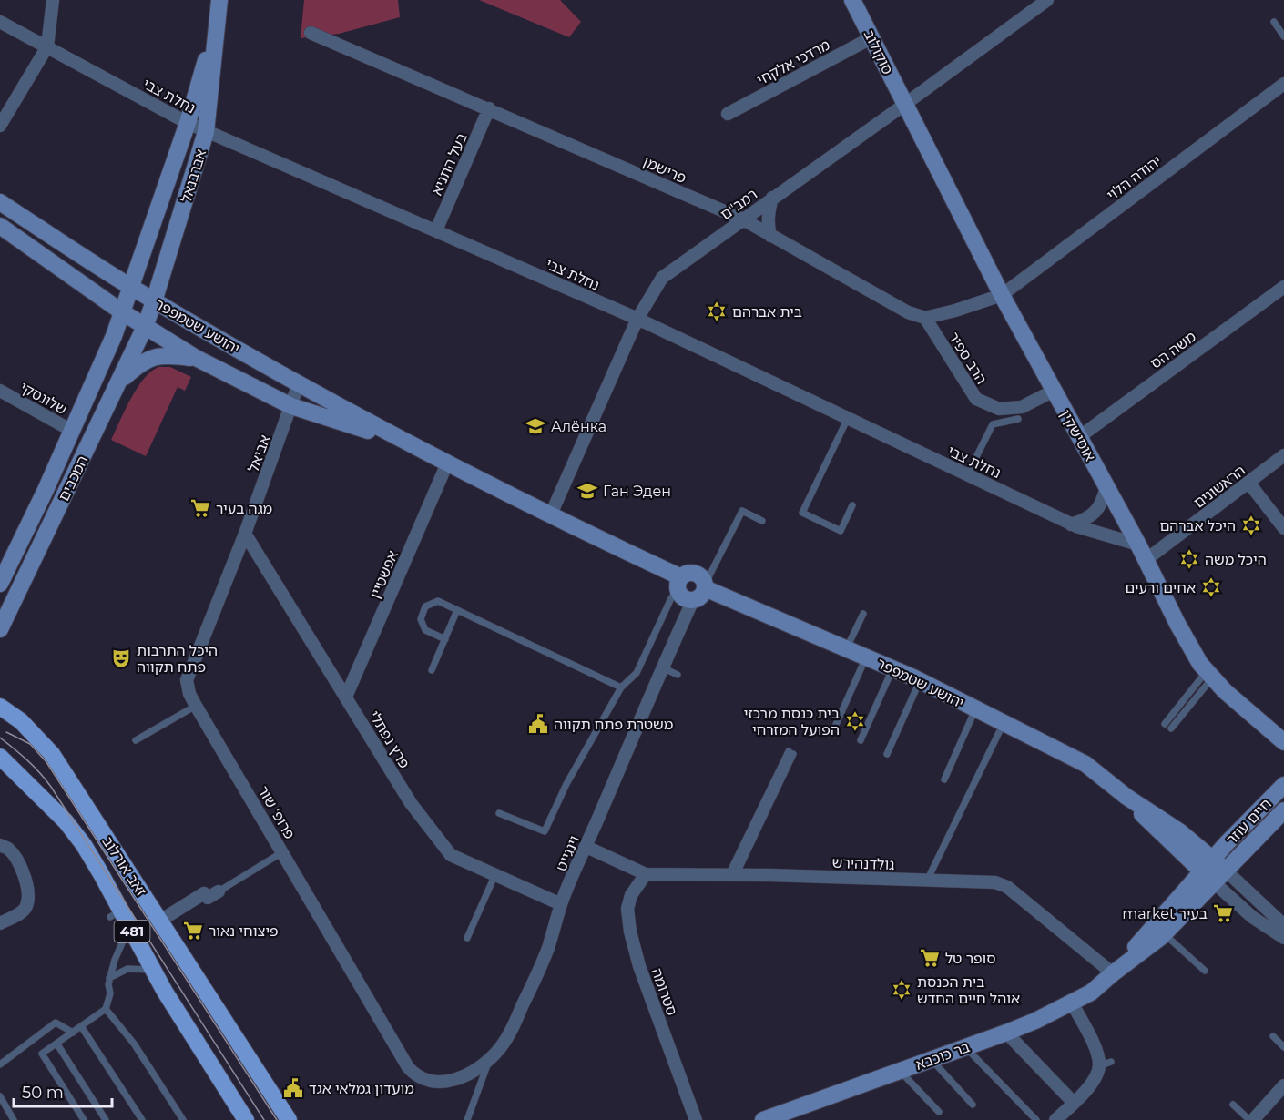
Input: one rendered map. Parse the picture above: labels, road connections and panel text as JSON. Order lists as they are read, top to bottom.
{
  "streets": {
    "main road": ["זאב אורלוב", "481"],
    "street": [
      "סוקולוב",
      "מרדכי אלקחי",
      "נחלת צבי",
      "בעל התניא",
      "פרישמן",
      "אברבנאל",
      "יהודה הלוי",
      "רמב\"ם",
      "יהושע שטמפפר",
      "משה הס",
      "הרב ספיר",
      "שלונסקי",
      "אוסישקין",
      "אביאל",
      "המכבים",
      "הראשונים",
      "אפשטיין",
      "פרץ נפתלי",
      "פרופ' שור",
      "חיים עוזר",
      "וינגייט",
      "גולדנהירש",
      "סטרומה",
      "בר כוכבא"
    ]
  },
  "crossings": [
    ["סוקולוב", "מרדכי אלקחי"],
    ["סוקולוב", "רמב\"ם"],
    ["סוקולוב", "אוסישקין"],
    ["נחלת צבי", "בעל התניא"],
    ["נחלת צבי", "אברבנאל"],
    ["נחלת צבי", "רמב\"ם"],
    ["נחלת צבי", "אוסישקין"],
    ["נחלת צבי", "הראשונים"],
    ["בעל התניא", "פרישמן"],
    ["פרישמן", "רמב\"ם"],
    ["פרישמן", "הרב ספיר"],
    ["אברבנאל", "יהושע שטמפפר"],
    ["אברבנאל", "המכבים"],
    ["יהודה הלוי", "אוסישקין"],
    ["רמב\"ם", "יהושע שטמפפר"],
    ["רמב\"ם", "אוסישקין"],
    ["יהושע שטמפפר", "אביאל"],
    ["יהושע שטמפפר", "המכבים"],
    ["יהושע שטמפפר", "אפשטיין"],
    ["יהושע שטמפפר", "חיים עוזר"],
    ["יהושע שטמפפר", "וינגייט"],
    ["יהושע שטמפפר", "בר כוכבא"],
    ["משה הס", "אוסישקין"],
    ["הרב ספיר", "אוסישקין"],
    ["שלונסקי", "המכבים"],
    ["אוסישקין", "הראשונים"],
    ["אביאל", "פרץ נפתלי"],
    ["אביאל", "פרופ' שור"],
    ["אפשטיין", "פרץ נפתלי"],
    ["פרץ נפתלי", "פרופ' שור"],
    ["פרץ נפתלי", "וינגייט"],
    ["פרופ' שור", "וינגייט"],
    ["חיים עוזר", "בר כוכבא"],
    ["וינגייט", "גולדנהירש"],
    ["גולדנהירש", "סטרומה"],
    ["גולדנהירש", "בר כוכבא"]
  ],
  "places": {
    "synagogue": [
      "בית אברהם",
      "היכל אברהם",
      "היכל משה",
      "אחים ורעים",
      "בית כנסת מרכזי הפועל המזרחי",
      "בית הכנסת אוהל חיים החדש"
    ],
    "school or university": ["Алёнка", "Ган Эден"],
    "supermarket": [
      "מגה בעיר",
      "market בעיר",
      "פיצוחי נאור",
      "סופר טל"
    ],
    "theatre": ["היכל התרבות פתח תקווה"],
    "public building": ["משטרת פתח תקווה", "מועדון גמלאי אגד"]
  },
  "scale_bar": "50 m"
}
